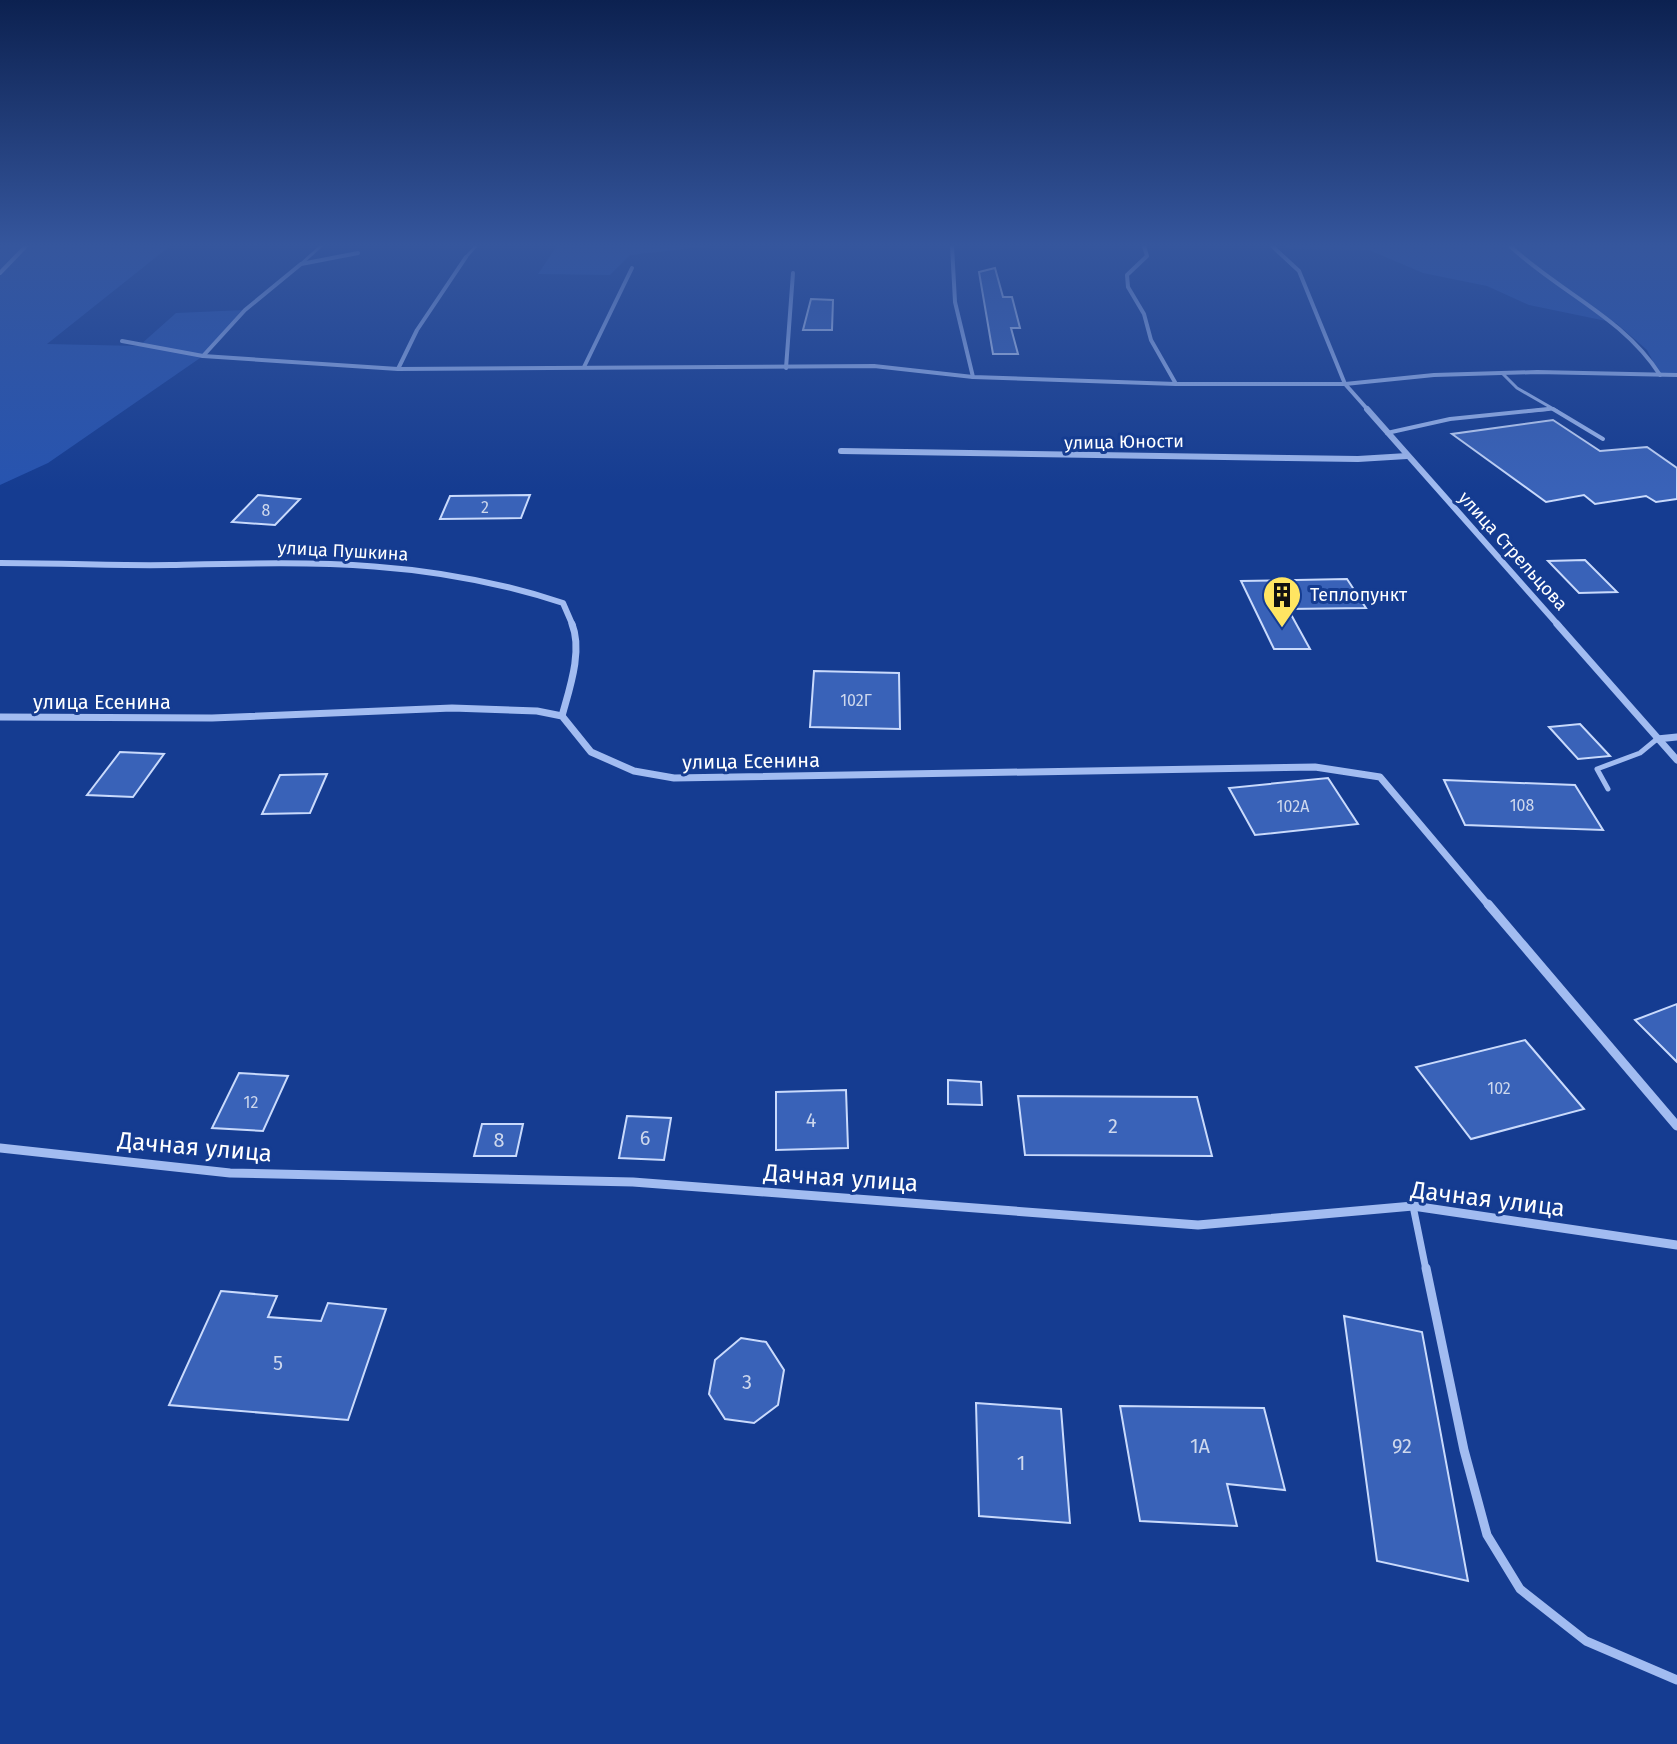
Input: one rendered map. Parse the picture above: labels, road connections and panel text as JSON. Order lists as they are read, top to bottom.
{
  "streets": {
    "street": [
      "улица Юности",
      "улица Пушкина",
      "улица Стрельцова",
      "улица Есенина",
      "Дачная улица"
    ]
  },
  "crossings": [
    ["улица Юности", "улица Стрельцова"],
    ["улица Пушкина", "улица Есенина"]
  ],
  "places": {
    "building": ["Теплопункт"]
  },
  "house_numbers": [
    "2",
    "8",
    "102Г",
    "108",
    "102А",
    "102",
    "12",
    "4",
    "2",
    "6",
    "8",
    "5",
    "3",
    "1А",
    "92",
    "1"
  ]
}
